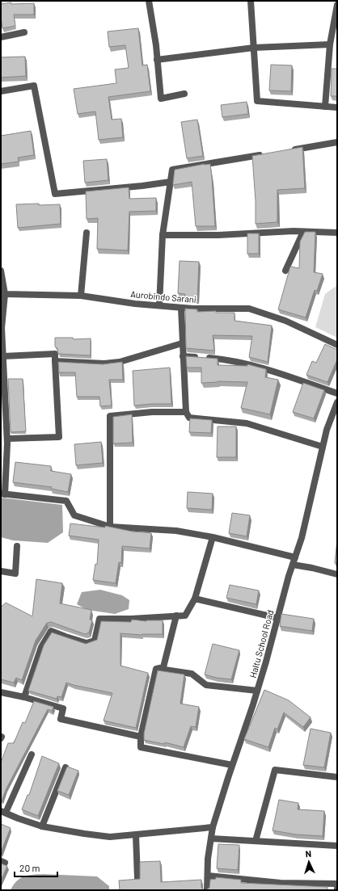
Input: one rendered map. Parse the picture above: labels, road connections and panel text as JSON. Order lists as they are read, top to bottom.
{
  "streets": {
    "street": ["Aurobindo Sarani", "Haltu School Road"]
  },
  "scale_bar": "20 m",
  "north": "top"
}
